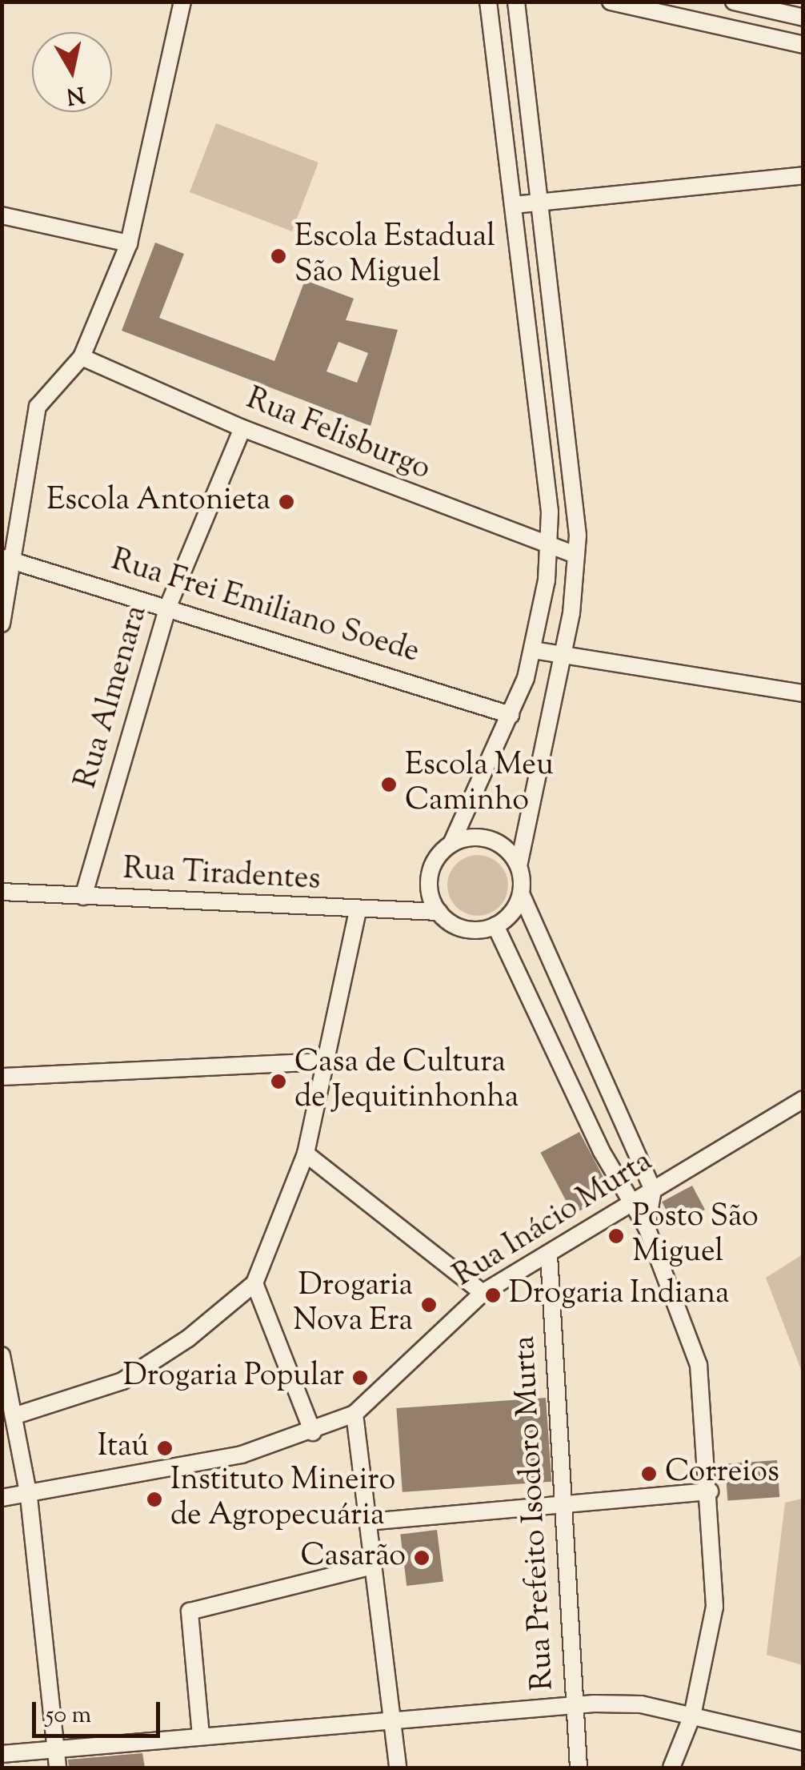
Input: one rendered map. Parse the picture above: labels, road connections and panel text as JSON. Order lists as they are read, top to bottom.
{
  "streets": {
    "street": [
      "Rua Felisburgo",
      "Rua Frei Emiliano Soede",
      "Rua Almenara",
      "Rua Tiradentes",
      "Rua Inácio Murta",
      "Rua Prefeito Isodoro Murta"
    ]
  },
  "crossings": [
    ["Rua Felisburgo", "Rua Almenara"],
    ["Rua Frei Emiliano Soede", "Rua Almenara"],
    ["Rua Almenara", "Rua Tiradentes"],
    ["Rua Inácio Murta", "Rua Prefeito Isodoro Murta"]
  ],
  "places": [
    "Escola Estadual São Miguel",
    "Escola Antonieta",
    "Escola Meu Caminho",
    "Casa de Cultura de Jequitinhonha",
    "Posto São Miguel",
    "Drogaria Indiana",
    "Drogaria Nova Era",
    "Drogaria Popular",
    "Itaú",
    "Correios",
    "Instituto Mineiro de Agropecuária",
    "Casarão"
  ],
  "scale_bar": "50 m",
  "north": "bottom"
}
